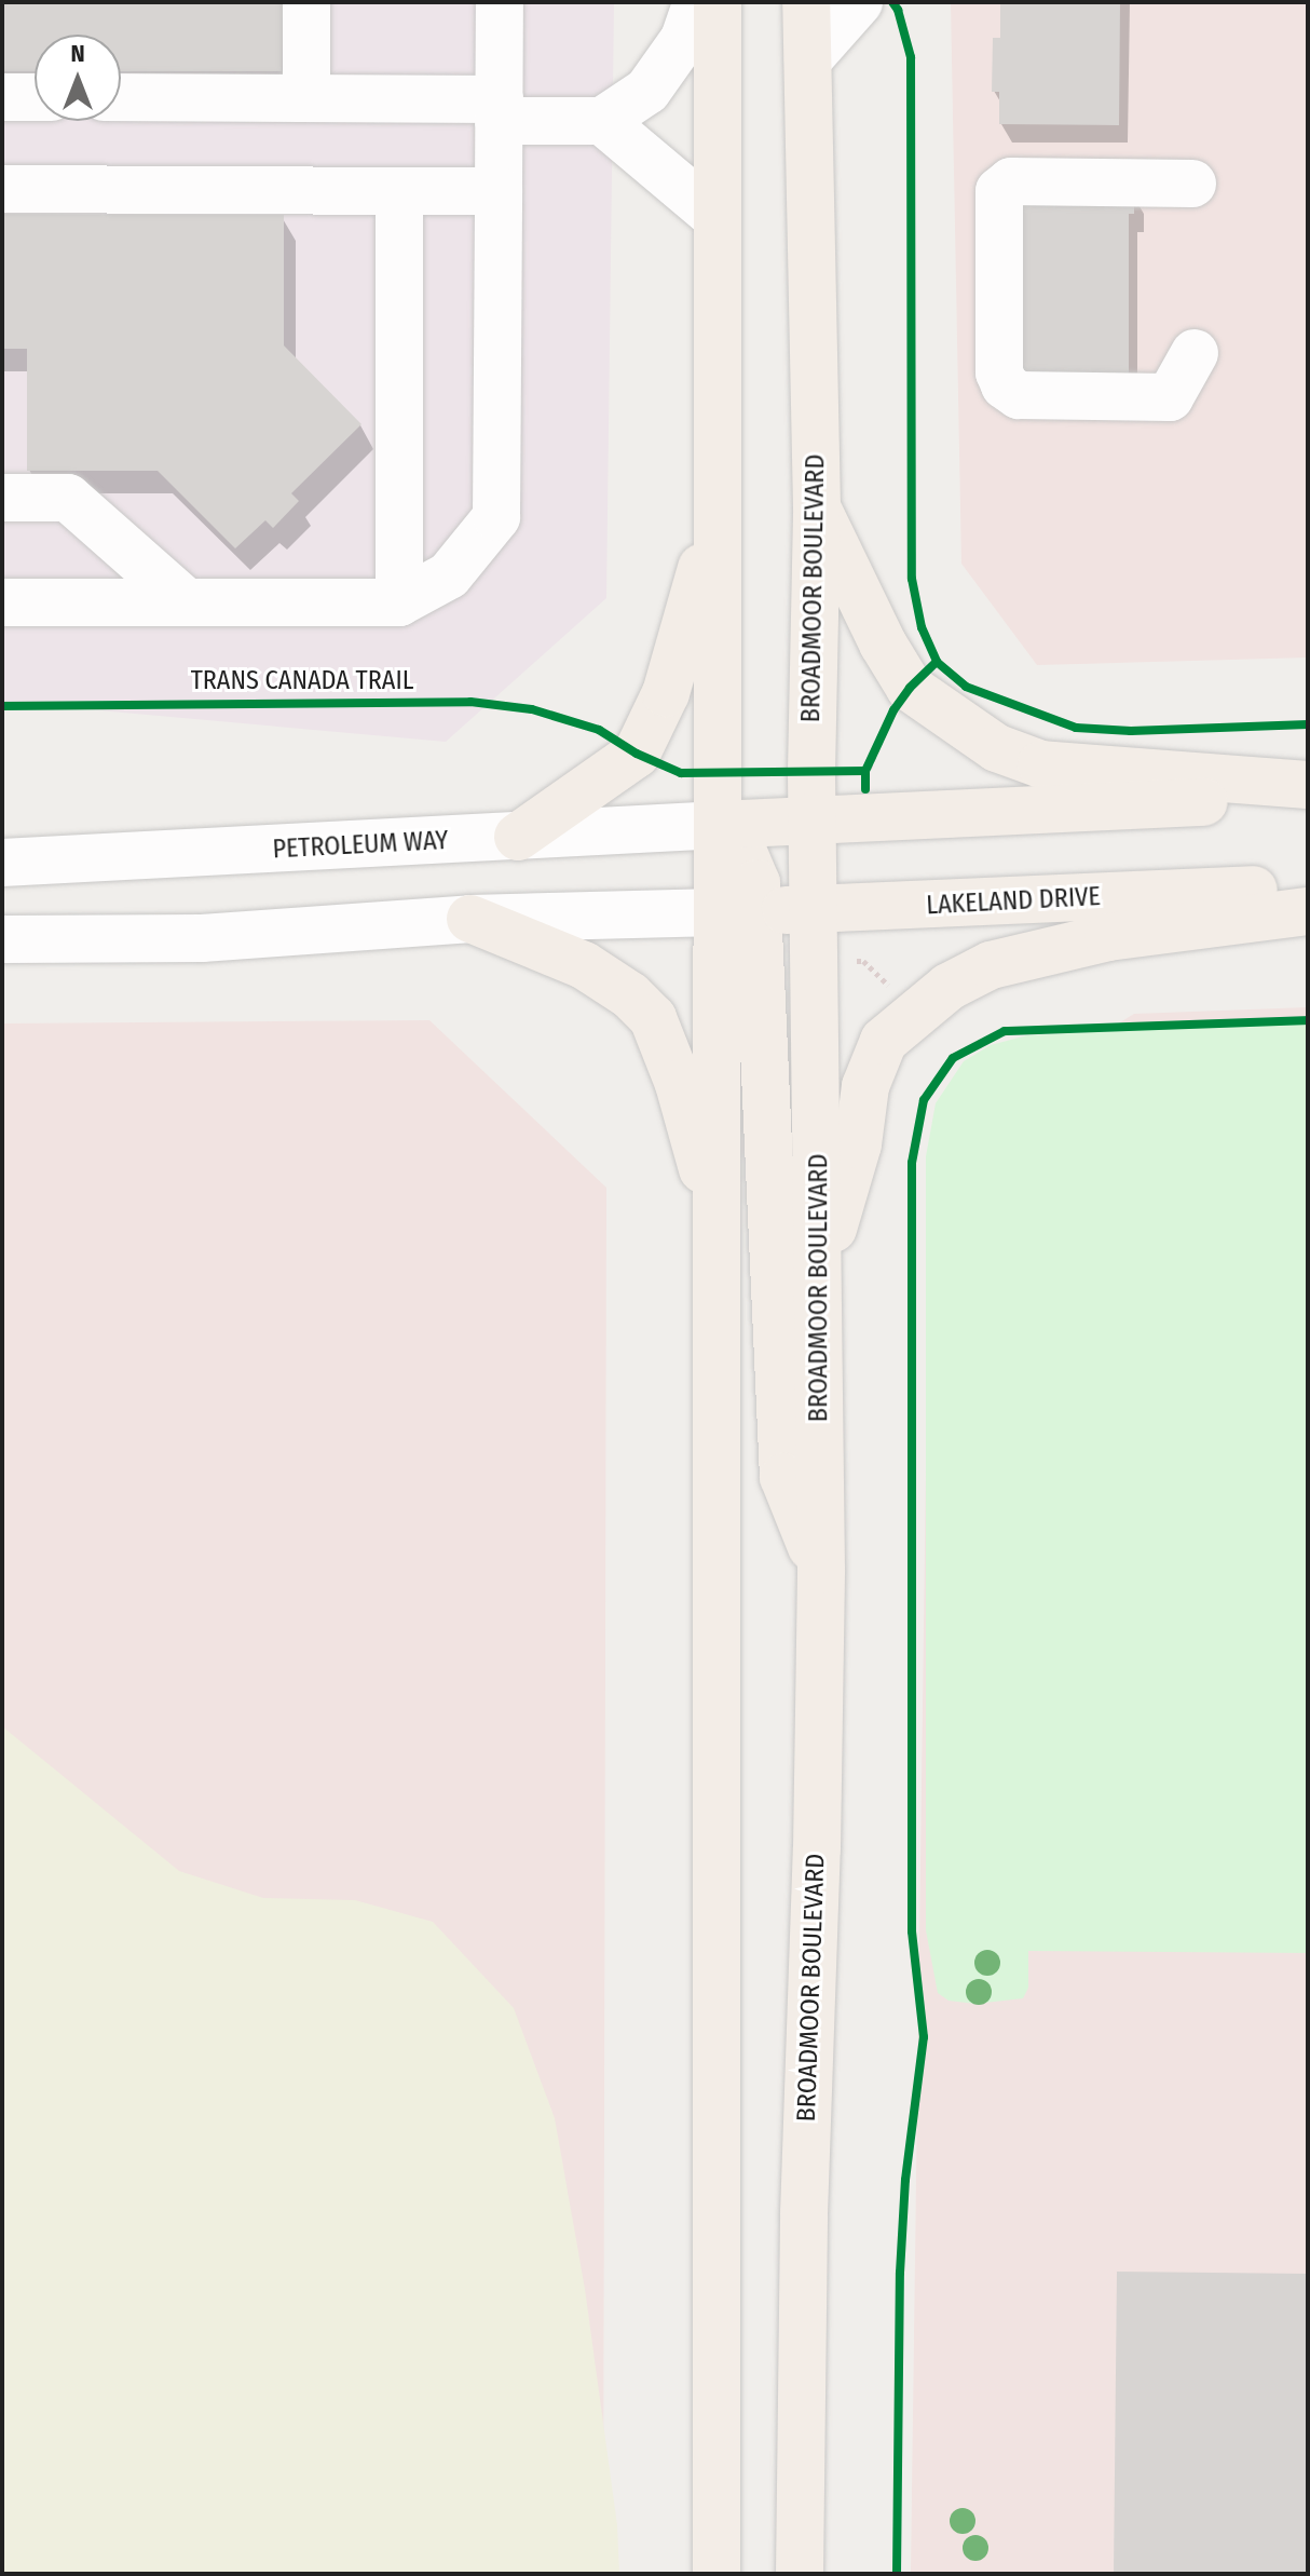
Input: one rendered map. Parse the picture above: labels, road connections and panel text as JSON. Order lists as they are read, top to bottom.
{
  "streets": {
    "main road": ["BROADMOOR BOULEVARD", "LAKELAND DRIVE"],
    "street": ["PETROLEUM WAY"],
    "cycle path": ["TRANS CANADA TRAIL"]
  },
  "crossings": [
    ["BROADMOOR BOULEVARD", "LAKELAND DRIVE"]
  ],
  "north": "top"
}
